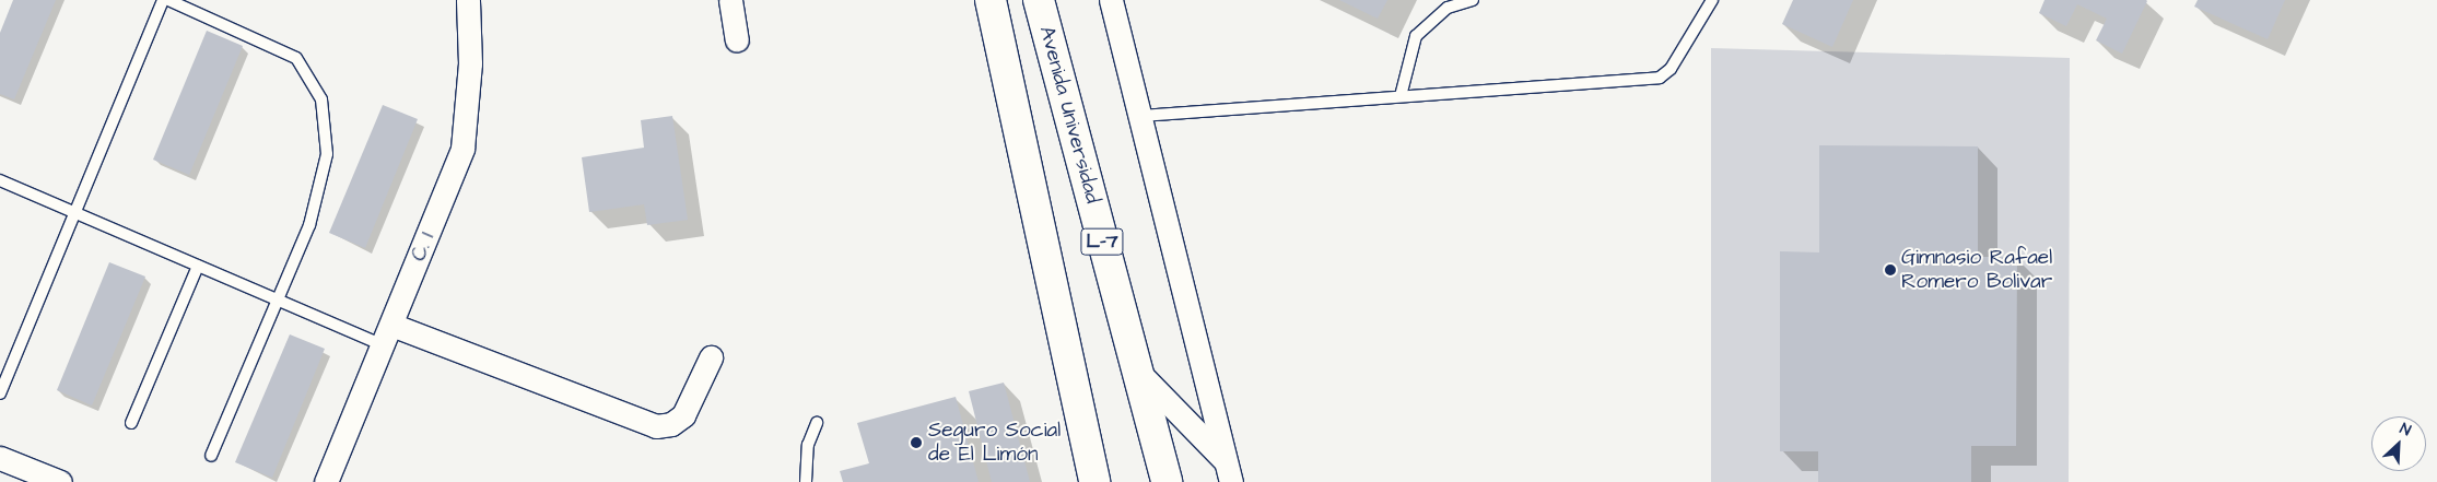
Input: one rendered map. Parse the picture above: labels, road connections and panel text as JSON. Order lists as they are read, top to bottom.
{
  "streets": {
    "main road": ["Avenida Universidad", "L-7"],
    "street": ["C. 1"]
  },
  "places": ["Gimnasio Rafael Romero Bolivar", "Seguro Social de El Limón"],
  "north": "top right"
}
